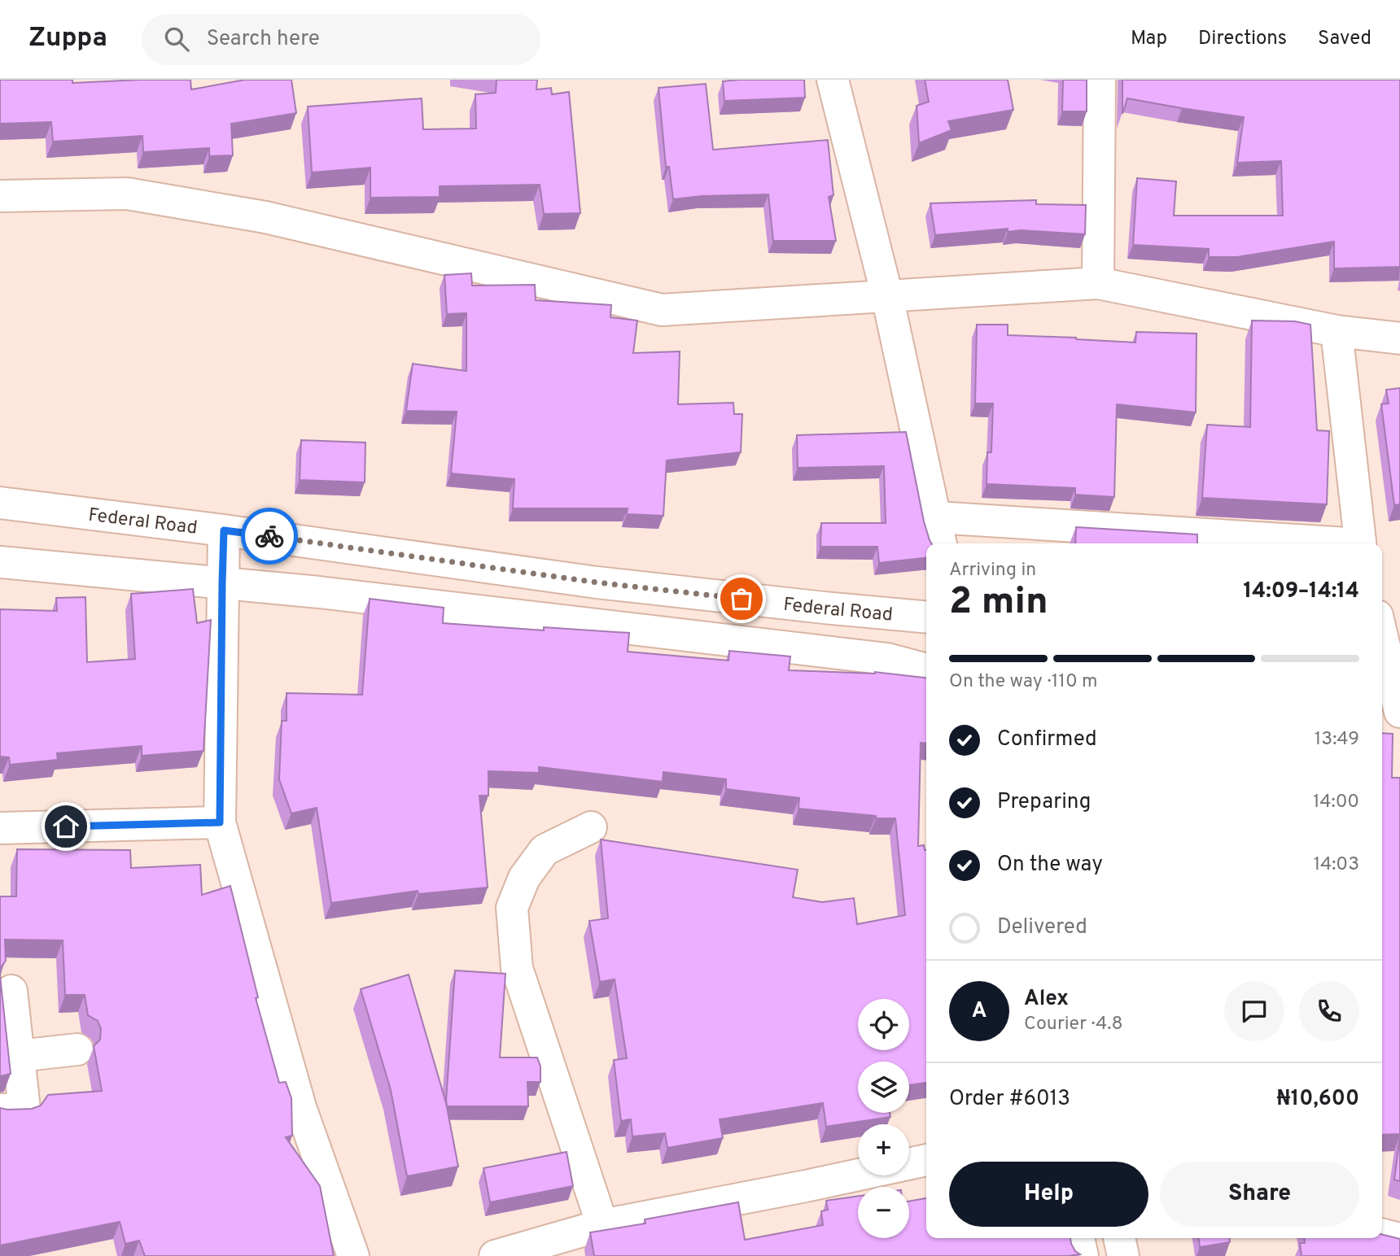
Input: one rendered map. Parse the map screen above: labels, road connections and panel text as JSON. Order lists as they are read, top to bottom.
{
  "streets": {
    "street": ["Federal Road"]
  },
  "page": {
    "header": "Zuppa",
    "search": "Search here",
    "nav": ["Map", "Directions", "Saved"],
    "heading": ["2 min", "Arriving in", "14:09–14:14"],
    "panel": [
      "Alex",
      "Courier · 4.8",
      "Order #6013",
      "₦10,600"
    ],
    "bar": "On the way · 110 m",
    "list": [
      ["Confirmed", "13:49"],
      ["Preparing", "14:00"],
      ["On the way", "14:03"],
      "Delivered"
    ],
    "round": "A",
    "map_buttons": ["+", "−"],
    "buttons": ["Help", "Share"]
  }
}
